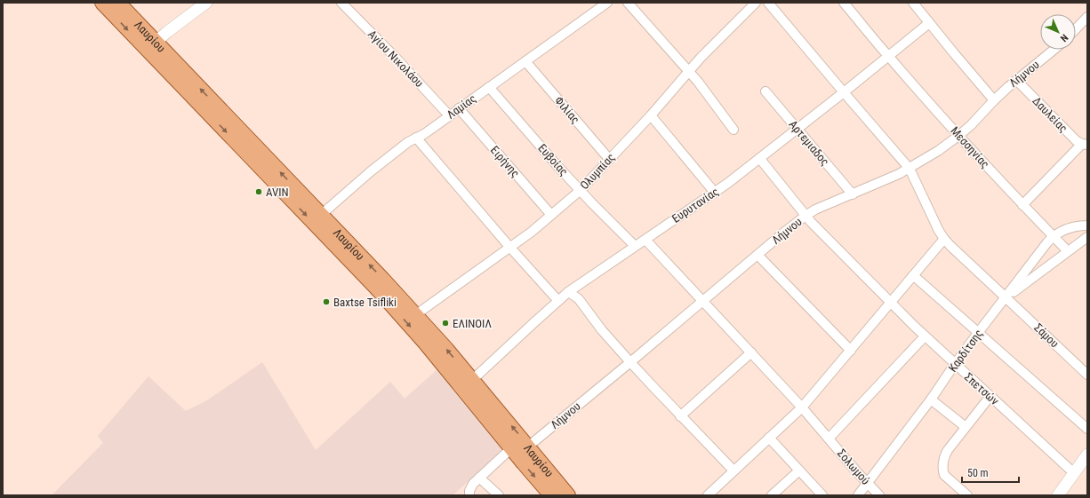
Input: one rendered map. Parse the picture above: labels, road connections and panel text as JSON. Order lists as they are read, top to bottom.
{
  "streets": {
    "main road": ["Λαυρίου"],
    "street": [
      "Αγίου Νικολάου",
      "Λήμνου",
      "Λαμίας",
      "Φιλίας",
      "Δαυλείας",
      "Αρτεμιαδος",
      "Μεσσηνίας",
      "Ευβοίας",
      "Ειρήνης",
      "Ολυμπίας",
      "Ευρυτανίας",
      "Σάμου",
      "Καρδίτσης",
      "Σπετσών",
      "Σολωμού"
    ]
  },
  "crossings": [
    ["Λαυρίου", "Λήμνου"],
    ["Λαυρίου", "Λαμίας"],
    ["Λαυρίου", "Ολυμπίας"],
    ["Λαυρίου", "Ευρυτανίας"],
    ["Αγίου Νικολάου", "Λαμίας"],
    ["Λήμνου", "Δαυλείας"],
    ["Λήμνου", "Αρτεμιαδος"],
    ["Λήμνου", "Μεσσηνίας"],
    ["Λήμνου", "Σάμου"],
    ["Λήμνου", "Σπετσών"],
    ["Λήμνου", "Σολωμού"],
    ["Λαμίας", "Φιλίας"],
    ["Λαμίας", "Ευβοίας"],
    ["Λαμίας", "Ειρήνης"],
    ["Φιλίας", "Ολυμπίας"],
    ["Αρτεμιαδος", "Ευρυτανίας"],
    ["Μεσσηνίας", "Ευρυτανίας"],
    ["Μεσσηνίας", "Καρδίτσης"],
    ["Ευβοίας", "Ολυμπίας"],
    ["Ευβοίας", "Ευρυτανίας"],
    ["Ειρήνης", "Ολυμπίας"],
    ["Ευρυτανίας", "Σάμου"],
    ["Ευρυτανίας", "Σπετσών"],
    ["Ευρυτανίας", "Σολωμού"],
    ["Σάμου", "Καρδίτσης"],
    ["Καρδίτσης", "Σπετσών"],
    ["Καρδίτσης", "Σολωμού"]
  ],
  "places": ["AVIN", "Baxtse Tsifliki", "ΕΛΙΝΟΙΛ"],
  "scale_bar": "50 m",
  "north": "bottom right"
}
